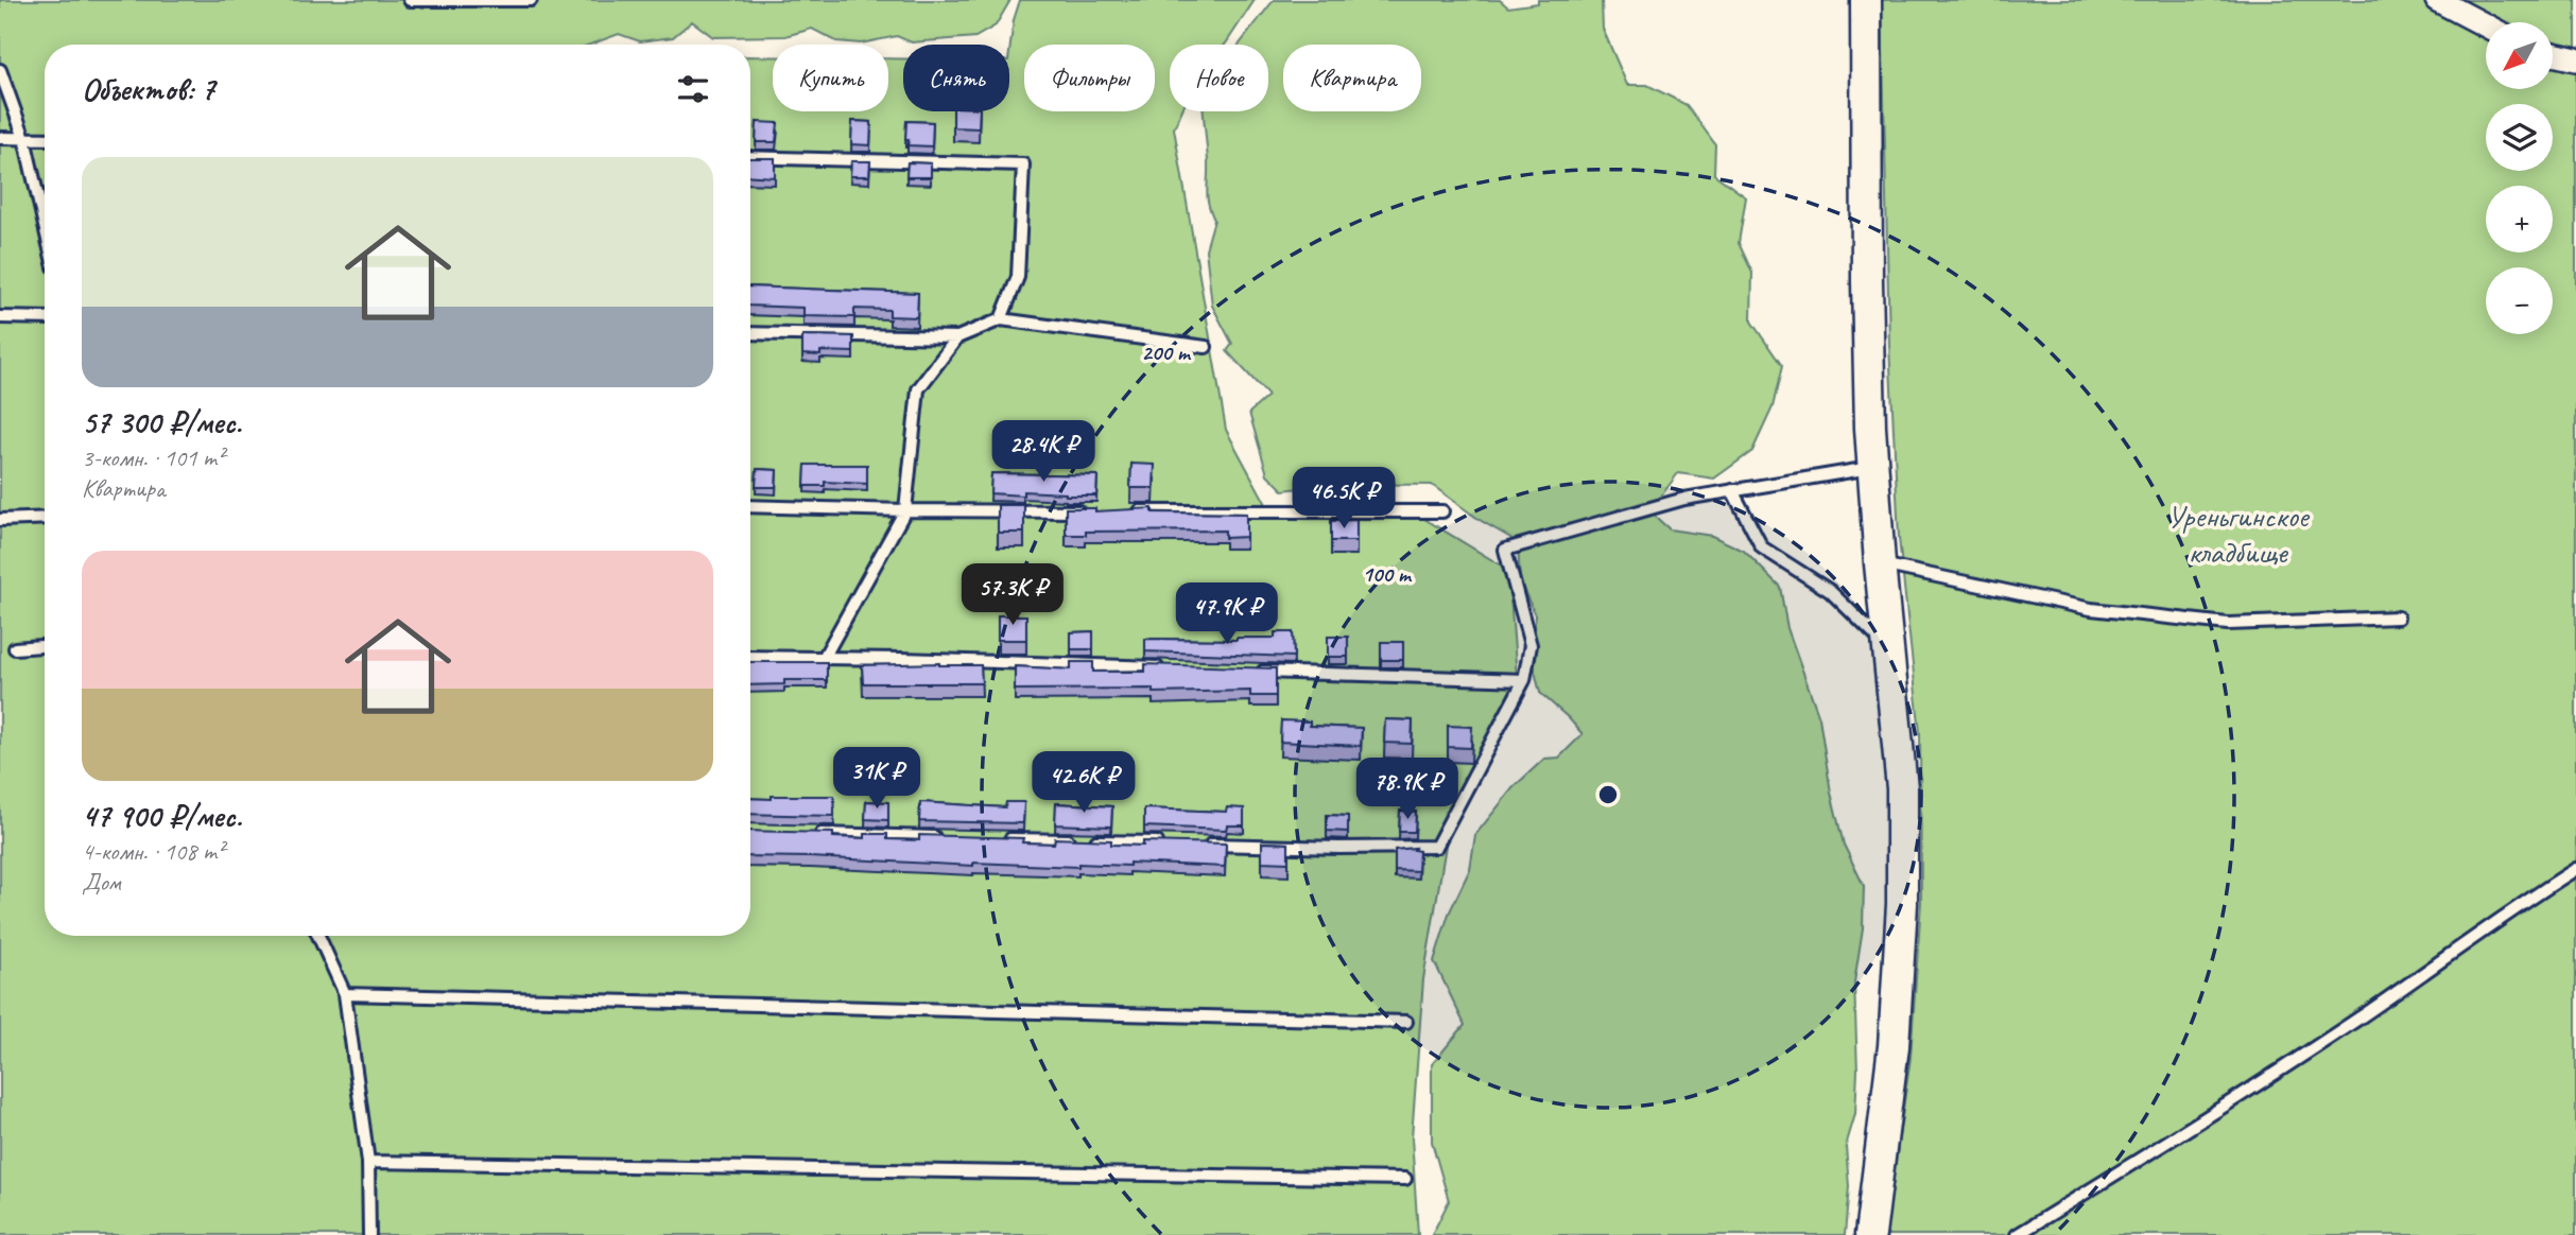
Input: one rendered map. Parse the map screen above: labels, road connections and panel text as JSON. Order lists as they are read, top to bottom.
{
  "parks": ["Уреньгинское кладбище"],
  "north": "bottom left",
  "page": {
    "map_buttons": ["+", "−"],
    "chip": [
      "Купить",
      "Снять",
      "Фильтры",
      "Новое",
      "Квартира"
    ],
    "heading": "Объектов: 7",
    "list": [
      {
        "name": "57 300 ₽/мес.",
        "note": "3-комн. · 101 m² · Квартира"
      },
      {
        "name": "47 900 ₽/мес.",
        "note": "4-комн. · 108 m² · Дом"
      }
    ],
    "price": [
      "28.4K ₽",
      "46.5K ₽",
      "57.3K ₽",
      "47.9K ₽",
      "31K ₽",
      "42.6K ₽",
      "78.9K ₽"
    ]
  },
  "rings": ["200 m", "100 m"]
}
